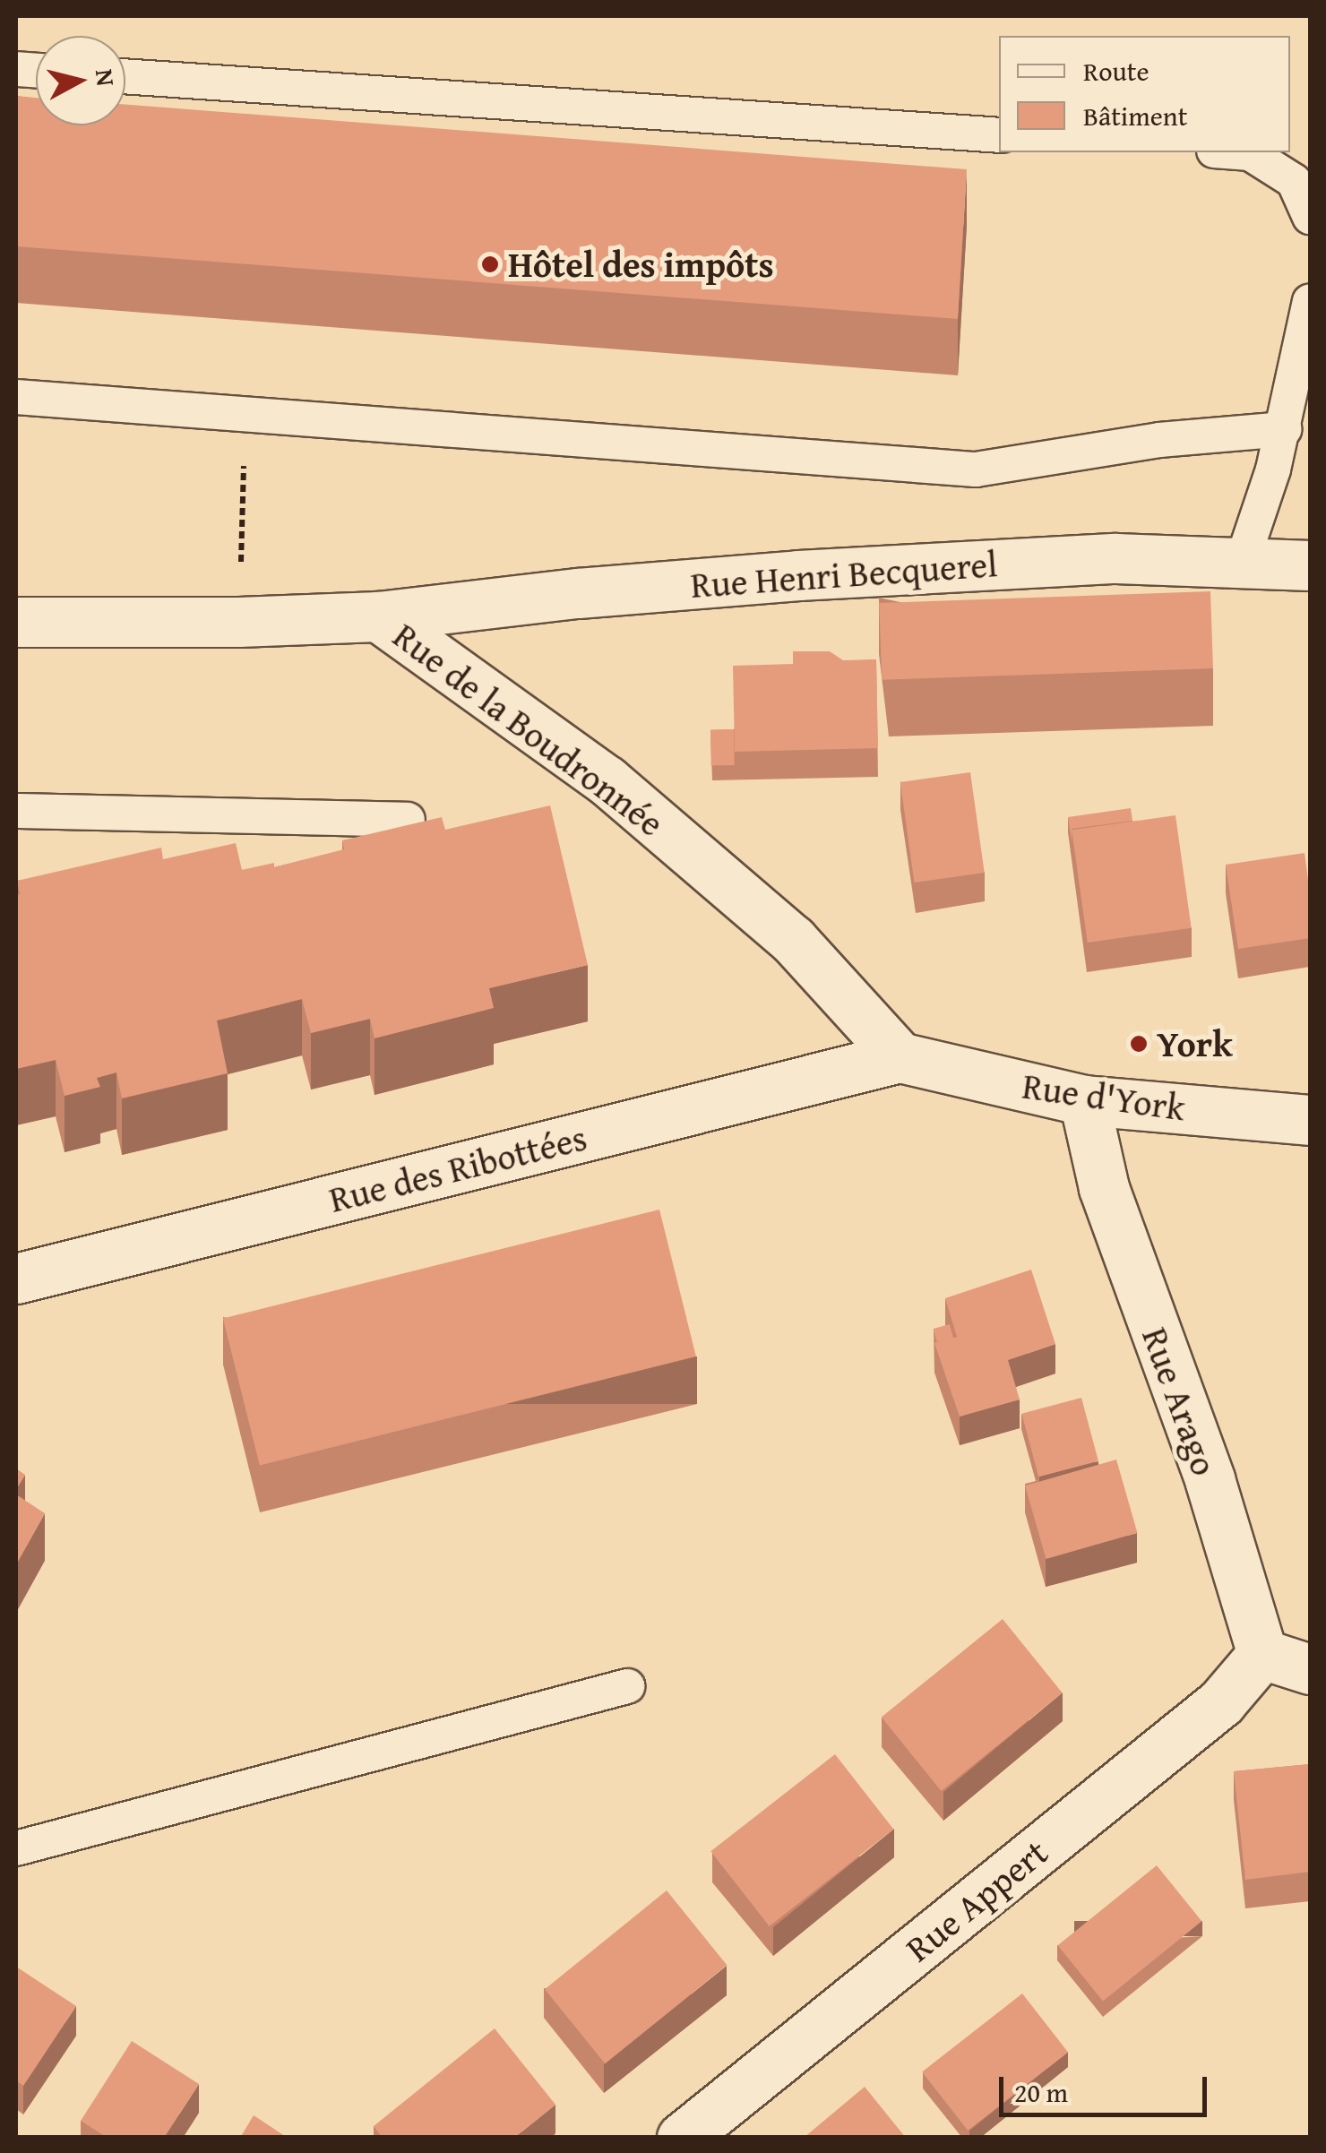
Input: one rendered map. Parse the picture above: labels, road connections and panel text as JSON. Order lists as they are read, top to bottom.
{
  "streets": {
    "street": [
      "Rue Henri Becquerel",
      "Rue de la Boudronnée",
      "Rue d'York",
      "Rue des Ribottées",
      "Rue Arago",
      "Rue Appert"
    ]
  },
  "crossings": [
    ["Rue Henri Becquerel", "Rue de la Boudronnée"],
    ["Rue de la Boudronnée", "Rue d'York"],
    ["Rue de la Boudronnée", "Rue des Ribottées"],
    ["Rue d'York", "Rue des Ribottées"],
    ["Rue d'York", "Rue Arago"],
    ["Rue Arago", "Rue Appert"]
  ],
  "places": ["Hôtel des impôts", "York"],
  "legend": ["Route", "Bâtiment"],
  "scale_bar": "20 m",
  "north": "right"
}
